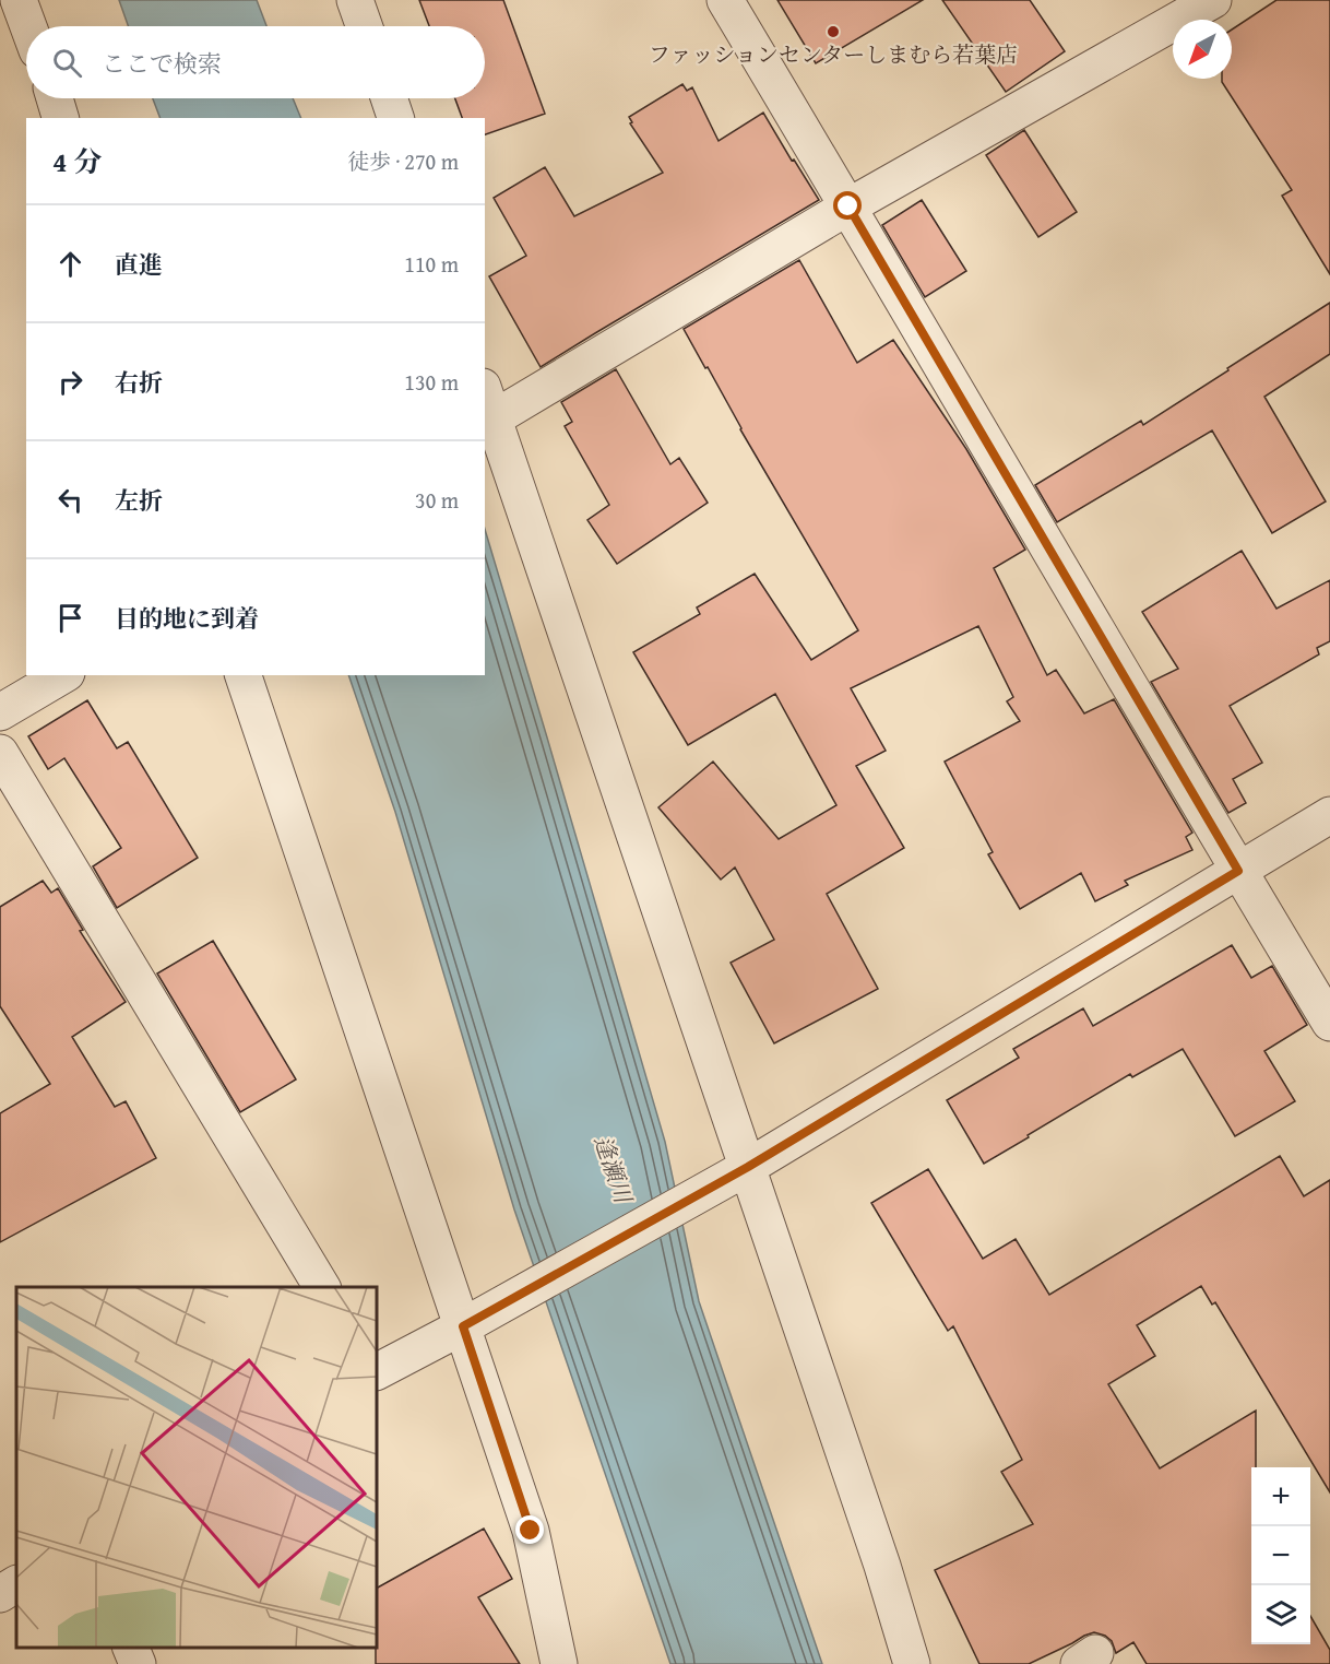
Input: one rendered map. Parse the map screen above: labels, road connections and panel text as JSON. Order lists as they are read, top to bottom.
{
  "water": ["逢瀬川"],
  "places": ["ファッションセンターしまむら若葉店"],
  "north": "bottom left",
  "page": {
    "search": "ここで検索",
    "heading": ["4 分", "徒歩 · 270 m"],
    "list": [
      ["直進", "110 m"],
      ["右折", "130 m"],
      ["左折", "30 m"],
      "目的地に到着"
    ],
    "map_buttons": ["+", "−"]
  }
}
